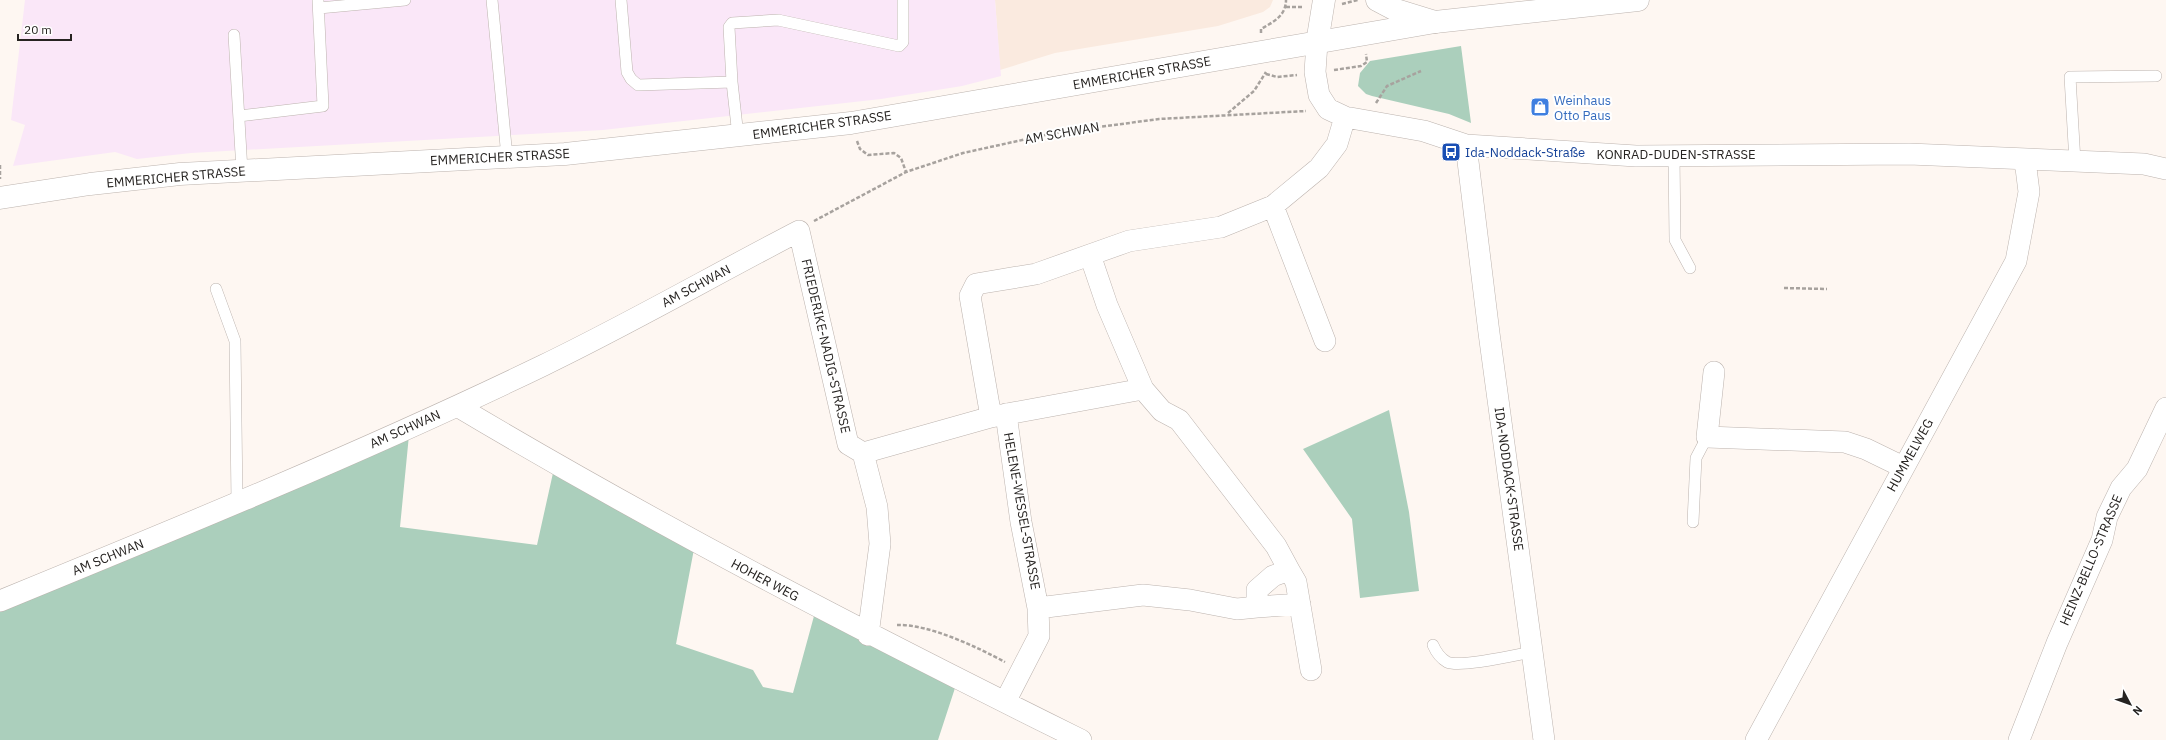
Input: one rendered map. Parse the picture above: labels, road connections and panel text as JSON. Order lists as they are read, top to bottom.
{
  "streets": {
    "main road": ["EMMERICHER STRASSE"],
    "street": [
      "AM SCHWAN",
      "KONRAD-DUDEN-STRASSE",
      "FRIEDERIKE-NADIG-STRASSE",
      "HUMMELWEG",
      "IDA-NODDACK-STRASSE",
      "HELENE-WESSEL-STRASSE",
      "HEINZ-BELLO-STRASSE",
      "HOHER WEG"
    ]
  },
  "crossings": [
    ["AM SCHWAN", "KONRAD-DUDEN-STRASSE"],
    ["AM SCHWAN", "FRIEDERIKE-NADIG-STRASSE"],
    ["AM SCHWAN", "HOHER WEG"],
    ["KONRAD-DUDEN-STRASSE", "HUMMELWEG"],
    ["KONRAD-DUDEN-STRASSE", "IDA-NODDACK-STRASSE"],
    ["HELENE-WESSEL-STRASSE", "HOHER WEG"]
  ],
  "places": {
    "shop": ["Weinhaus Otto Paus"],
    "bus stop": ["Ida-Noddack-Straße"]
  },
  "scale_bar": "20 m",
  "north": "bottom right"
}
